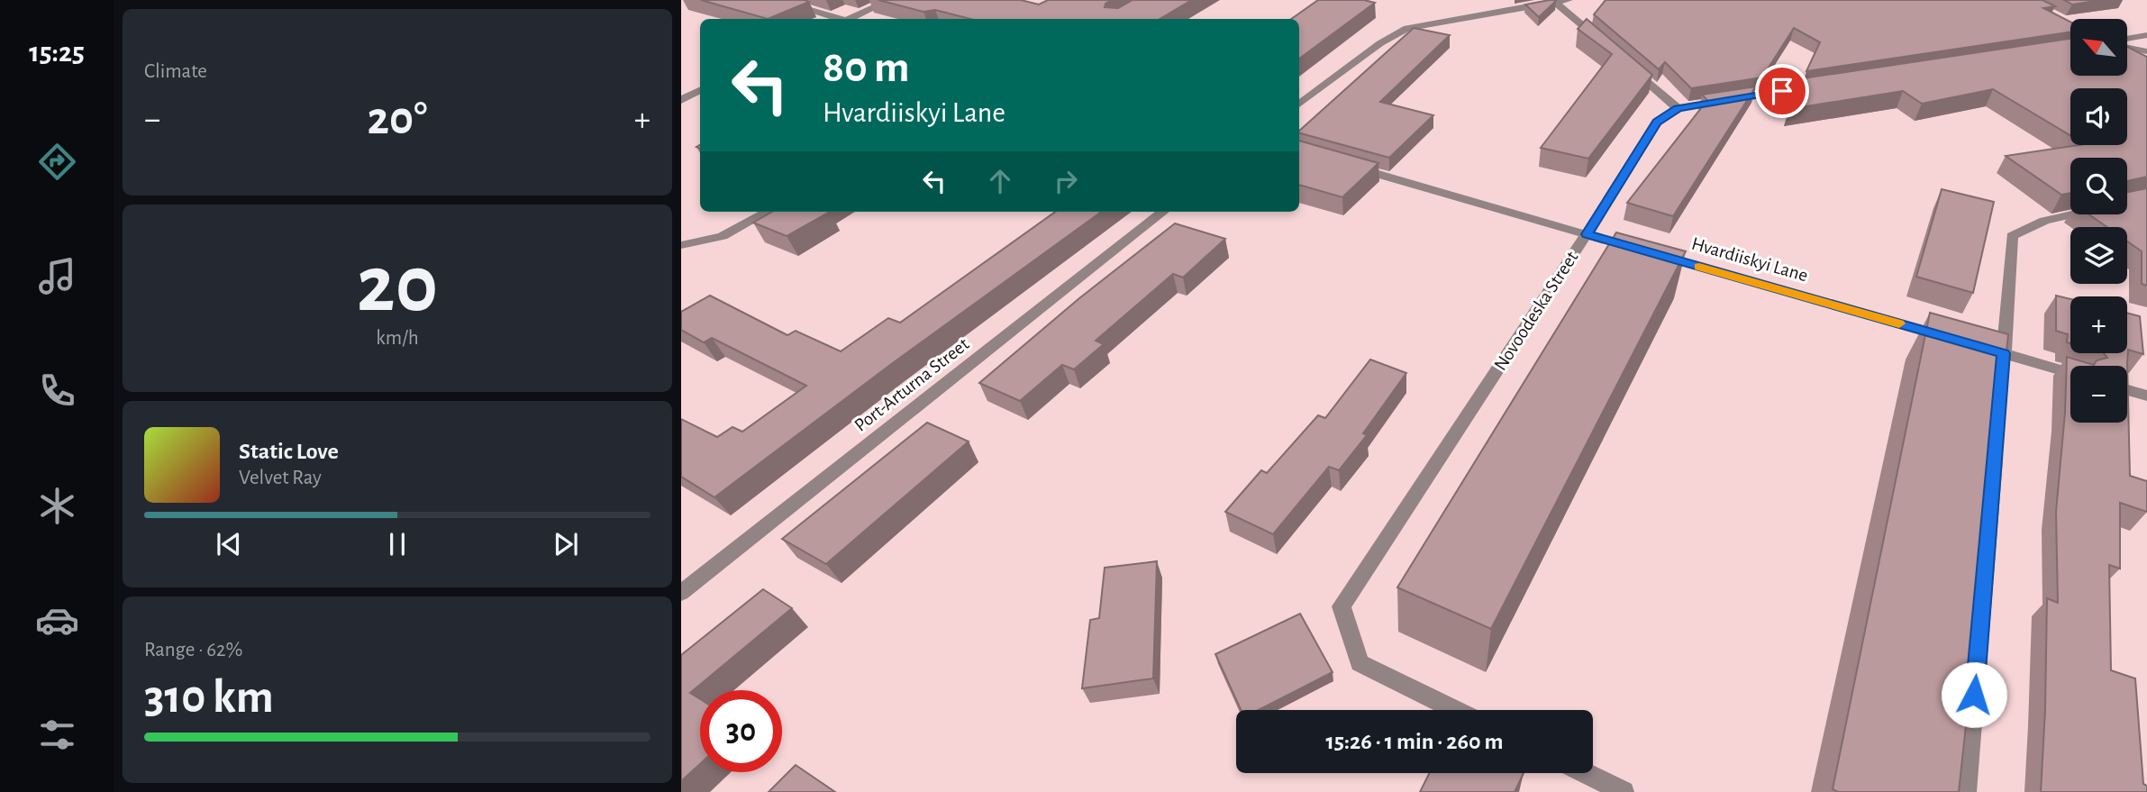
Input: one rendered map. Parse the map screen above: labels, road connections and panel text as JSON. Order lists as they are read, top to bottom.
{
  "streets": {
    "street": ["Hvardiiskyi Lane", "Novoodeska Street", "Port-Arturna Street"]
  },
  "crossings": [
    ["Hvardiiskyi Lane", "Novoodeska Street"]
  ],
  "north": "top left",
  "page": {
    "tabs": "15:25",
    "tile": [
      "Climate",
      ["20", "km/h"],
      ["Range · 62%", "310 km"]
    ],
    "map_buttons": ["+", "−"],
    "turn": ["80 m", "Hvardiiskyi Lane"],
    "heat": ["−", "20°", "+"],
    "song": ["Static Love", "Velvet Ray"],
    "limit": "30",
    "trip": "15:26 · 1 min · 260 m"
  }
}
